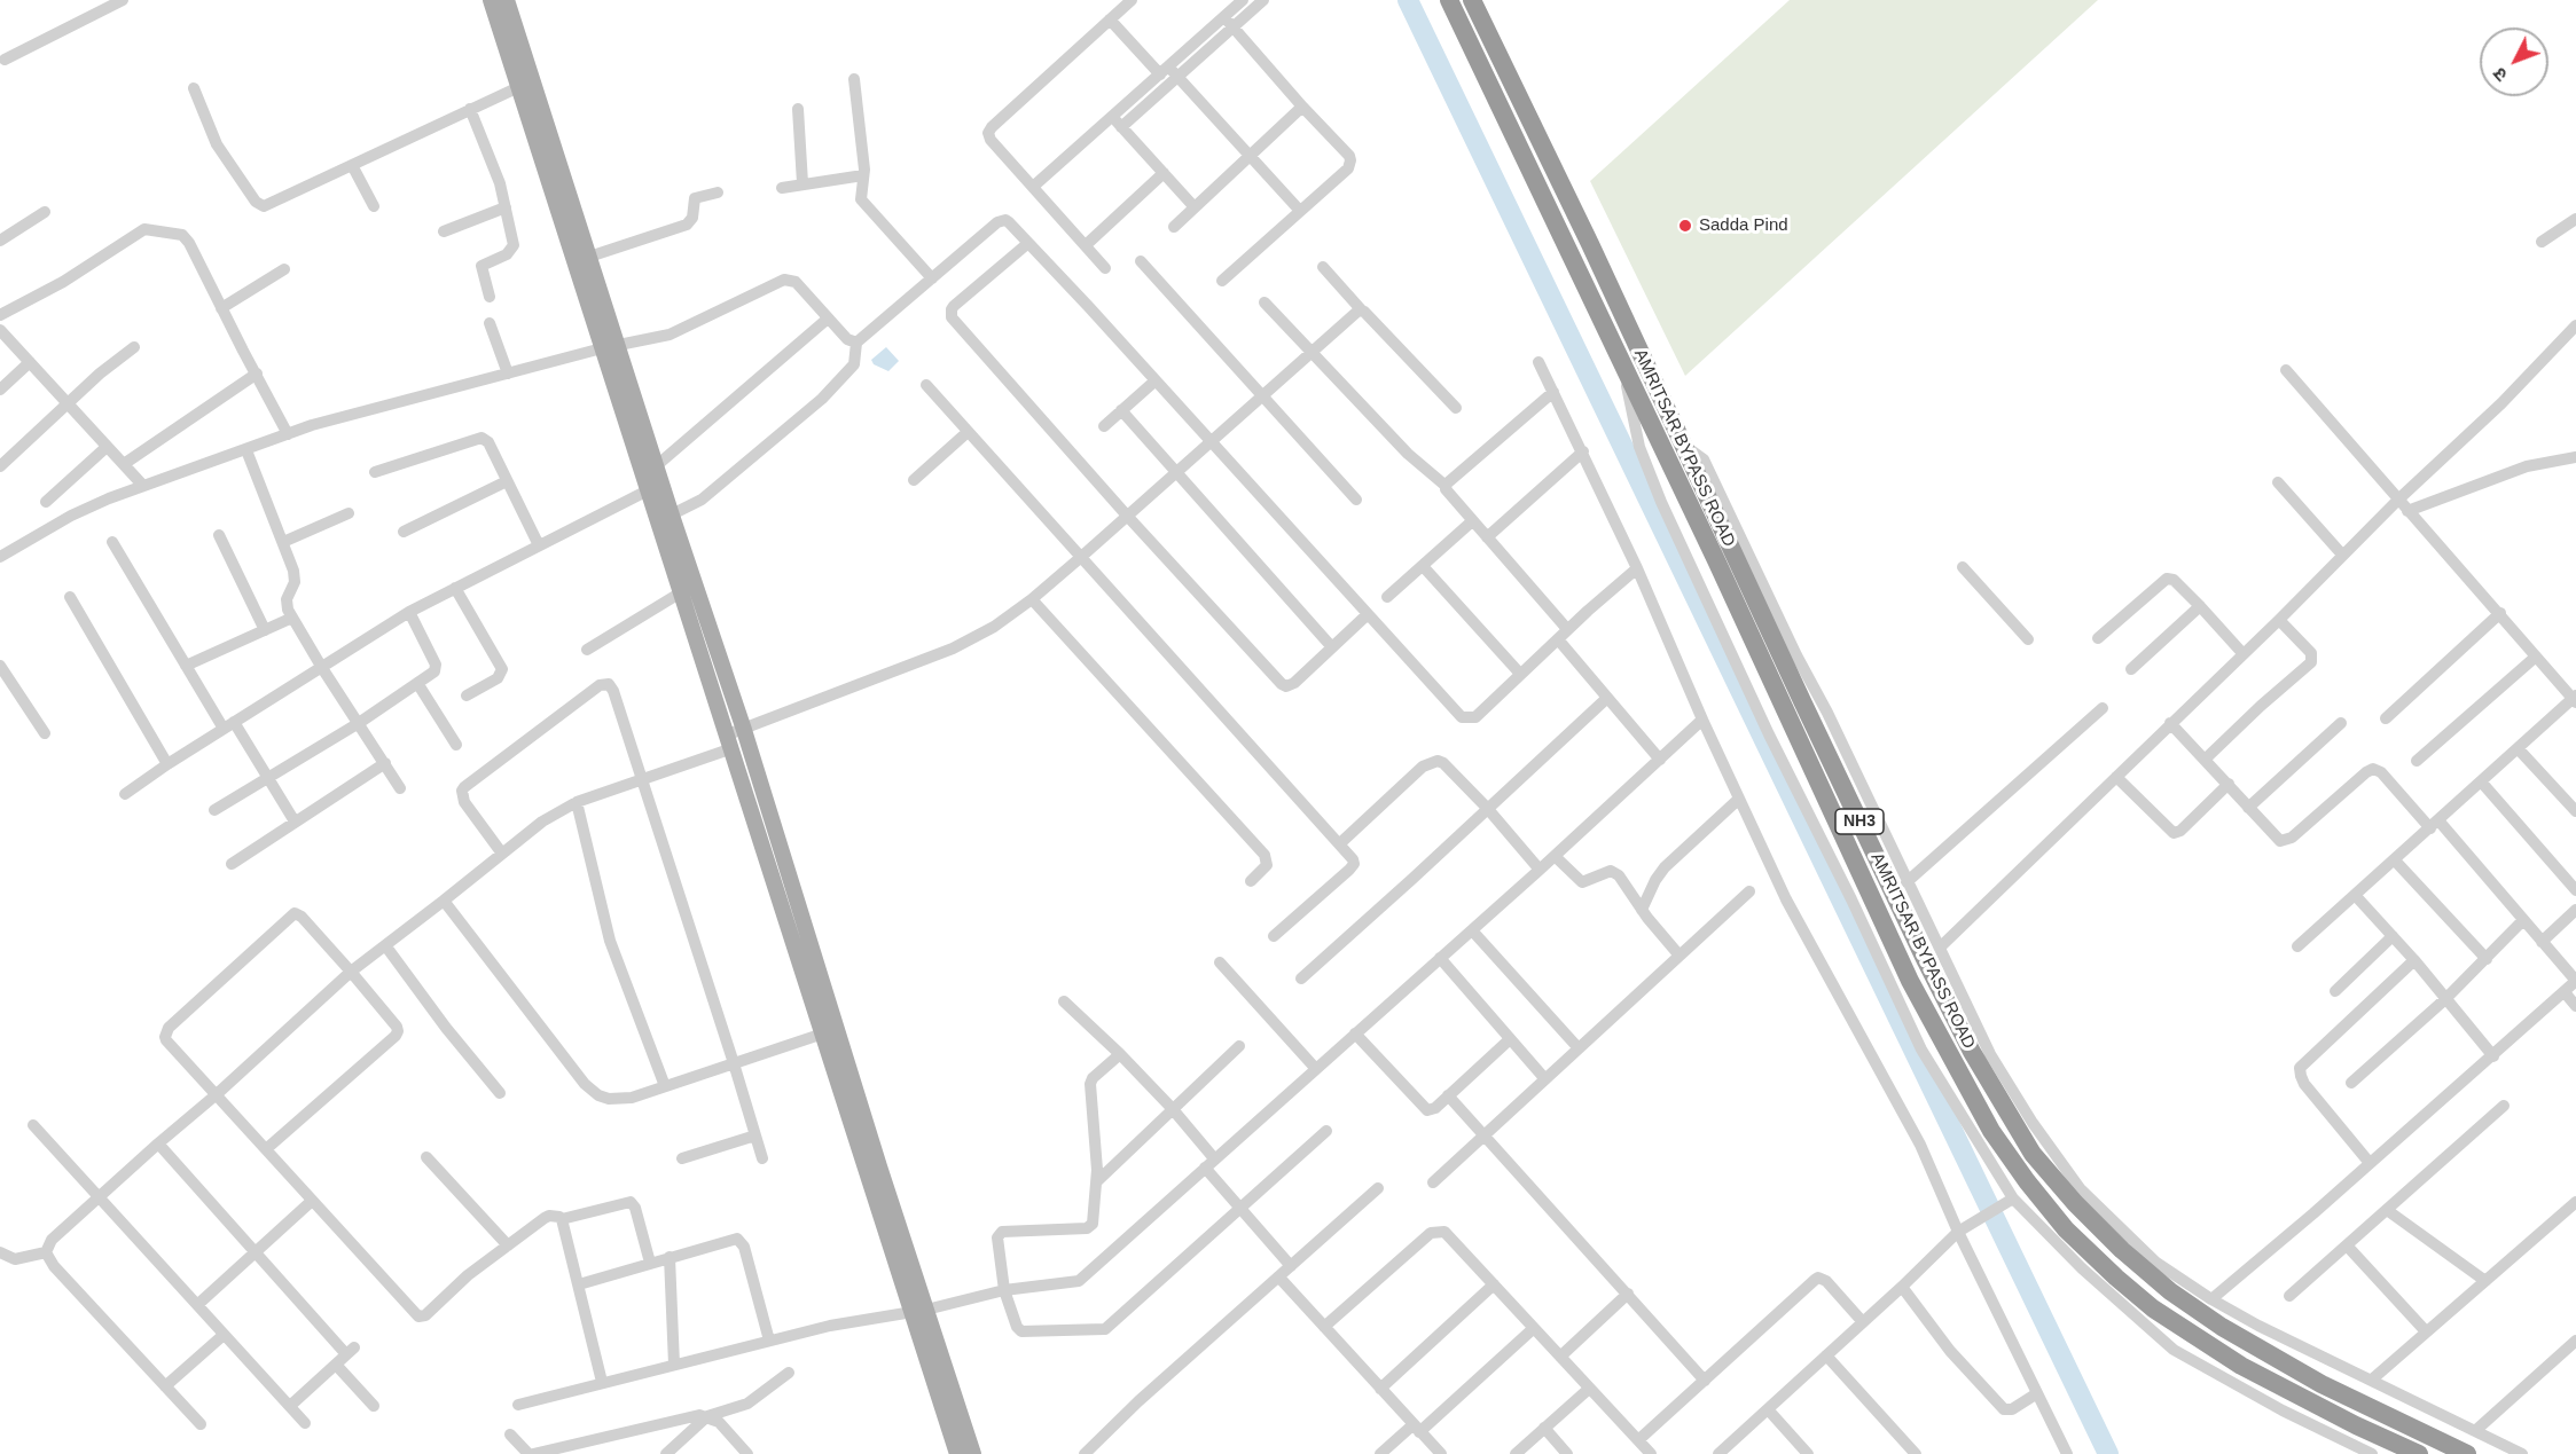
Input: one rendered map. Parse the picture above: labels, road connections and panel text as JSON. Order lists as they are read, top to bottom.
{
  "streets": {
    "highway": ["AMRITSAR BYPASS ROAD", "NH3"]
  },
  "places": ["Sadda Pind"],
  "north": "bottom left"
}
